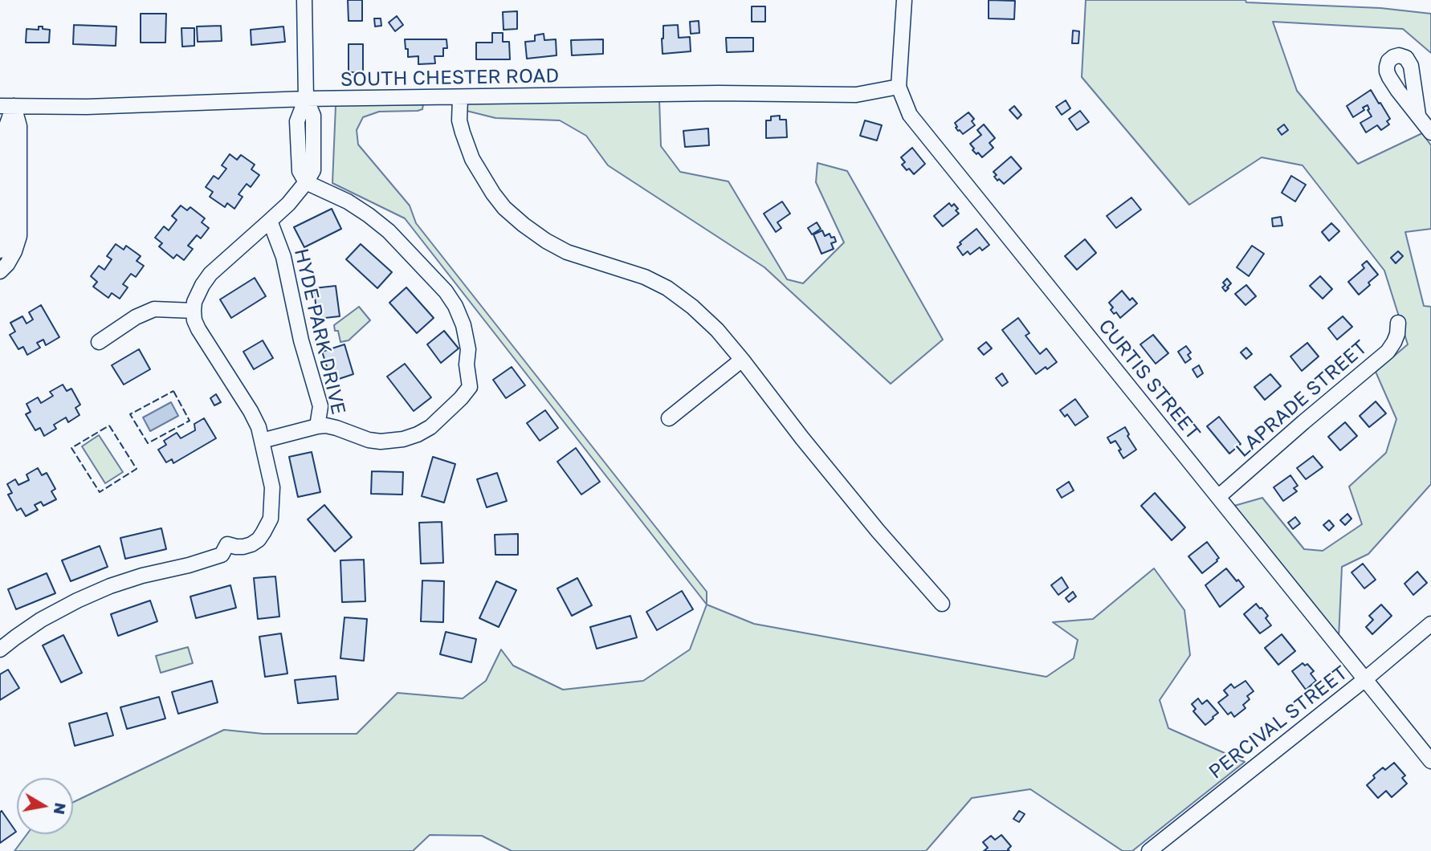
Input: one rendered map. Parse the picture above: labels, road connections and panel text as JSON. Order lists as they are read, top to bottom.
{
  "streets": {
    "street": [
      "SOUTH CHESTER ROAD",
      "HYDE PARK DRIVE",
      "CURTIS STREET",
      "LAPRADE STREET",
      "PERCIVAL STREET"
    ]
  },
  "crossings": [
    ["SOUTH CHESTER ROAD", "CURTIS STREET"],
    ["CURTIS STREET", "LAPRADE STREET"],
    ["CURTIS STREET", "PERCIVAL STREET"]
  ],
  "north": "right"
}
